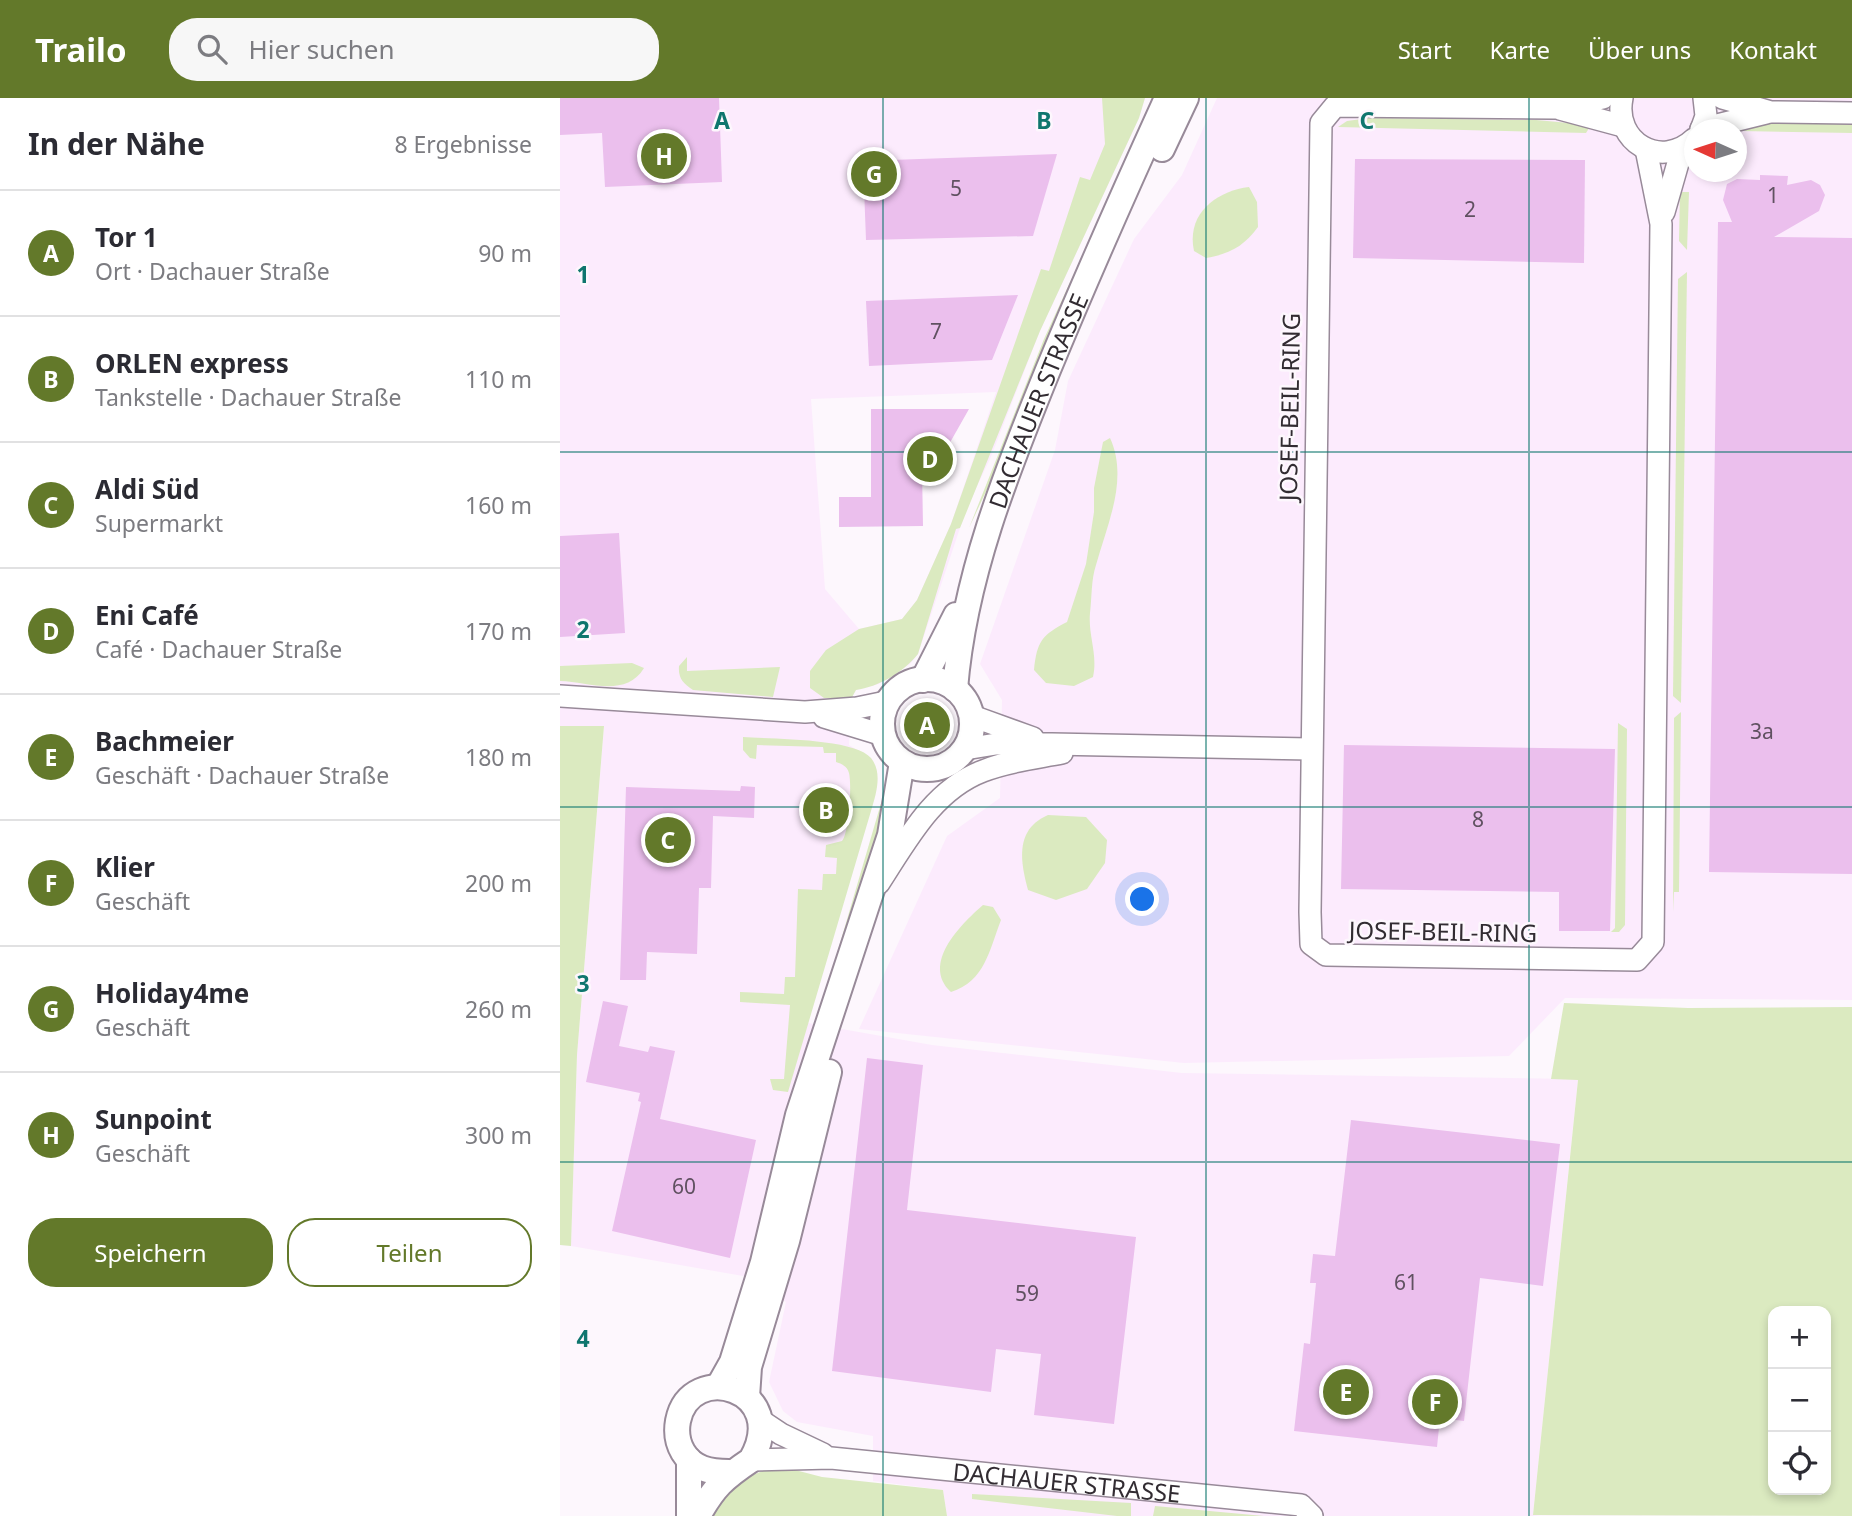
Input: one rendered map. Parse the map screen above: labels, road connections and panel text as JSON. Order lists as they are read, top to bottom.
{
  "streets": {
    "street": ["DACHAUER STRASSE", "JOSEF-BEIL-RING"]
  },
  "house_numbers": [
    "5",
    "1",
    "2",
    "7",
    "3a",
    "8",
    "60",
    "61",
    "59"
  ],
  "north": "left",
  "page": {
    "header": "Trailo",
    "search": "Hier suchen",
    "nav": [
      "Start",
      "Karte",
      "Über uns",
      "Kontakt"
    ],
    "heading": ["In der Nähe", "8 Ergebnisse"],
    "pins": [
      "H",
      "G",
      "D",
      "A",
      "B",
      "C",
      "E",
      "F"
    ],
    "list": [
      {
        "mark": "A",
        "name": "Tor 1",
        "note": "Ort · Dachauer Straße",
        "value": "90 m"
      },
      {
        "mark": "B",
        "name": "ORLEN express",
        "note": "Tankstelle · Dachauer Straße",
        "value": "110 m"
      },
      {
        "mark": "C",
        "name": "Aldi Süd",
        "note": "Supermarkt",
        "value": "160 m"
      },
      {
        "mark": "D",
        "name": "Eni Café",
        "note": "Café · Dachauer Straße",
        "value": "170 m"
      },
      {
        "mark": "E",
        "name": "Bachmeier",
        "note": "Geschäft · Dachauer Straße",
        "value": "180 m"
      },
      {
        "mark": "F",
        "name": "Klier",
        "note": "Geschäft",
        "value": "200 m"
      },
      {
        "mark": "G",
        "name": "Holiday4me",
        "note": "Geschäft",
        "value": "260 m"
      },
      {
        "mark": "H",
        "name": "Sunpoint",
        "note": "Geschäft",
        "value": "300 m"
      }
    ],
    "buttons": ["Speichern", "Teilen"],
    "map_buttons": ["+", "−"]
  },
  "grid": {
    "columns": ["A", "B", "C"],
    "rows": [
      "1",
      "2",
      "3",
      "4"
    ]
  }
}
